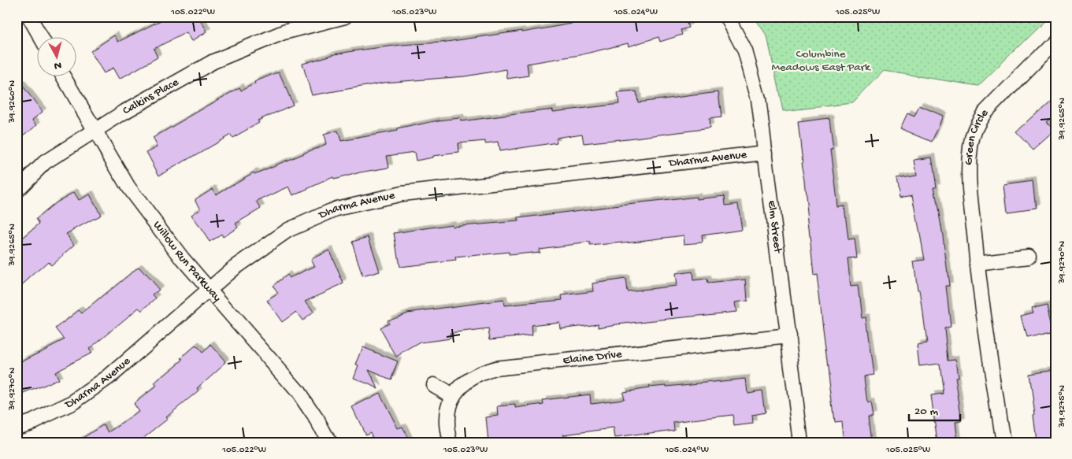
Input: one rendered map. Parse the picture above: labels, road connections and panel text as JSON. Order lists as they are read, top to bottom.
{
  "streets": {
    "street": [
      "Calkins Place",
      "Green Circle",
      "Dharma Avenue",
      "Elm Street",
      "Willow Run Parkway",
      "Elaine Drive"
    ]
  },
  "crossings": [
    ["Calkins Place", "Willow Run Parkway"],
    ["Dharma Avenue", "Elm Street"],
    ["Dharma Avenue", "Willow Run Parkway"],
    ["Elm Street", "Elaine Drive"]
  ],
  "parks": ["Columbine Meadows East Park"],
  "scale_bar": "20 m",
  "north": "bottom",
  "coordinates": [
    "105.022°W",
    "105.023°W",
    "105.024°W",
    "105.025°W",
    "39.9260°N",
    "39.9265°N",
    "39.9270°N",
    "39.9275°N"
  ]
}
